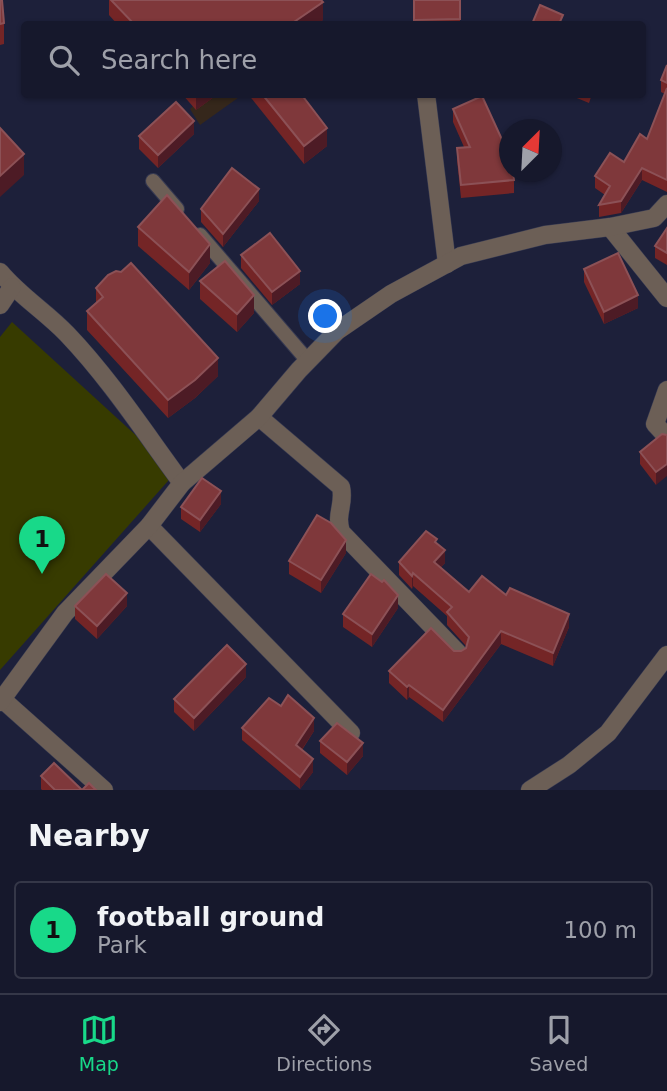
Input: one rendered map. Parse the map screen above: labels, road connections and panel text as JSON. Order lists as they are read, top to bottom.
{
  "north": "top right",
  "page": {
    "search": "Search here",
    "pins": "1",
    "heading": "Nearby",
    "list": [
      {
        "mark": "1",
        "name": "football ground",
        "note": "Park",
        "value": "100 m"
      }
    ],
    "nav": ["Map", "Directions", "Saved"]
  }
}
